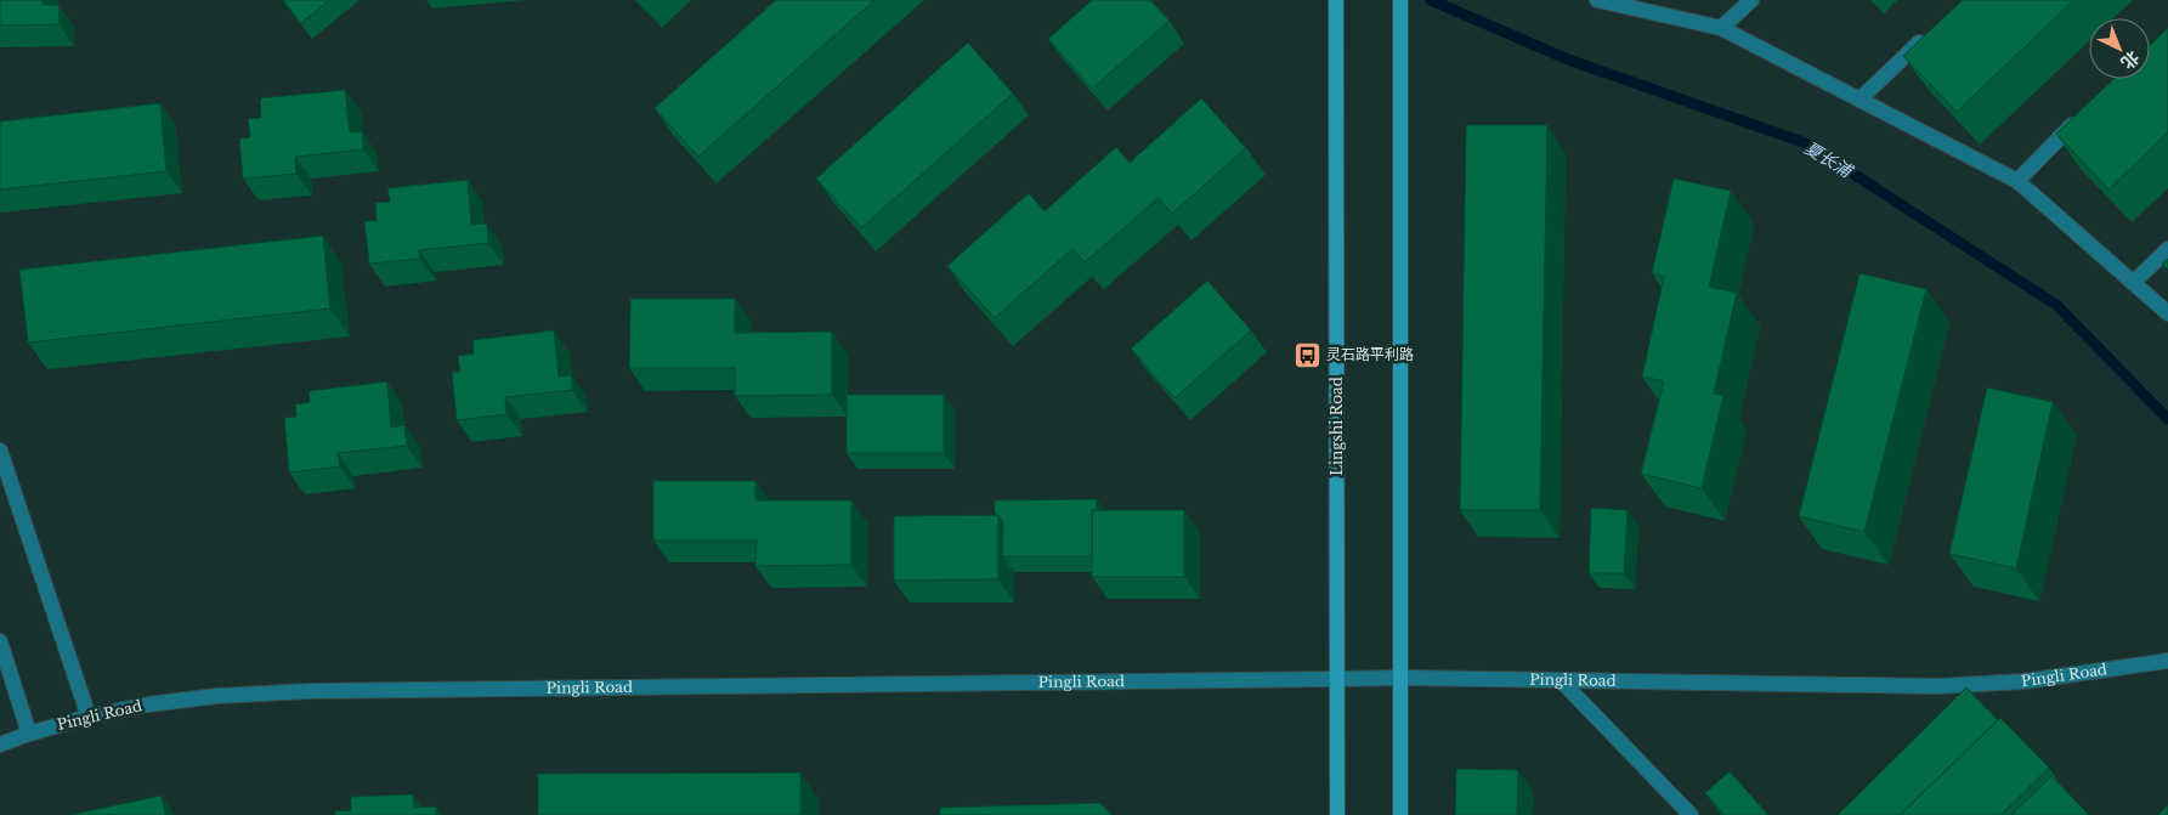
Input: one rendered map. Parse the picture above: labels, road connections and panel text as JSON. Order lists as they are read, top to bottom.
{
  "streets": {
    "main road": ["Lingshi Road"],
    "street": ["Pingli Road"]
  },
  "crossings": [
    ["Lingshi Road", "Pingli Road"]
  ],
  "water": ["夏长浦"],
  "places": {
    "bus stop": ["灵石路平利路"]
  },
  "north": "bottom right"
}
